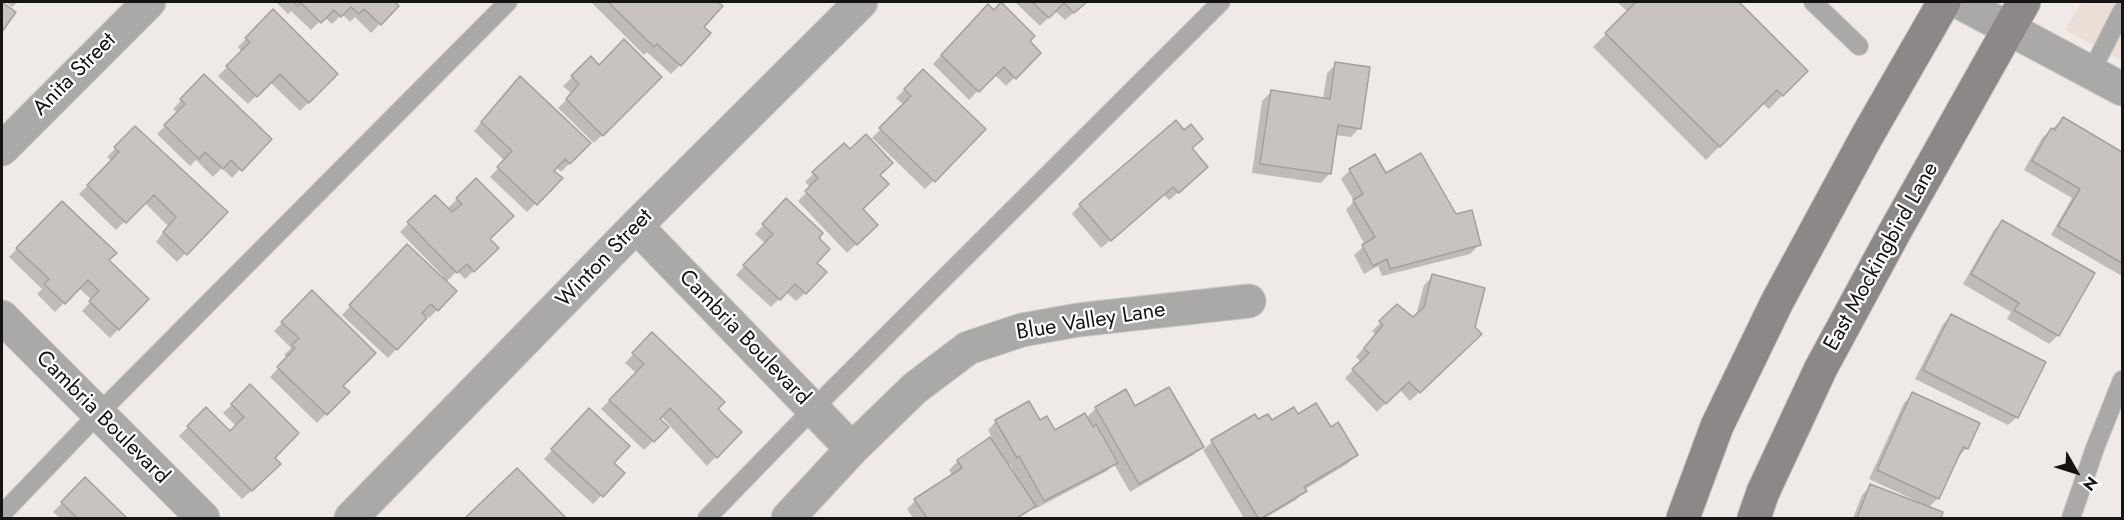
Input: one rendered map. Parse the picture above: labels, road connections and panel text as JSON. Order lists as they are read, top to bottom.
{
  "streets": {
    "main road": ["East Mockingbird Lane"],
    "street": [
      "Anita Street",
      "Winton Street",
      "Blue Valley Lane",
      "Cambria Boulevard"
    ]
  },
  "crossings": [
    ["Winton Street", "Cambria Boulevard"],
    ["Blue Valley Lane", "Cambria Boulevard"]
  ],
  "north": "bottom right"
}
